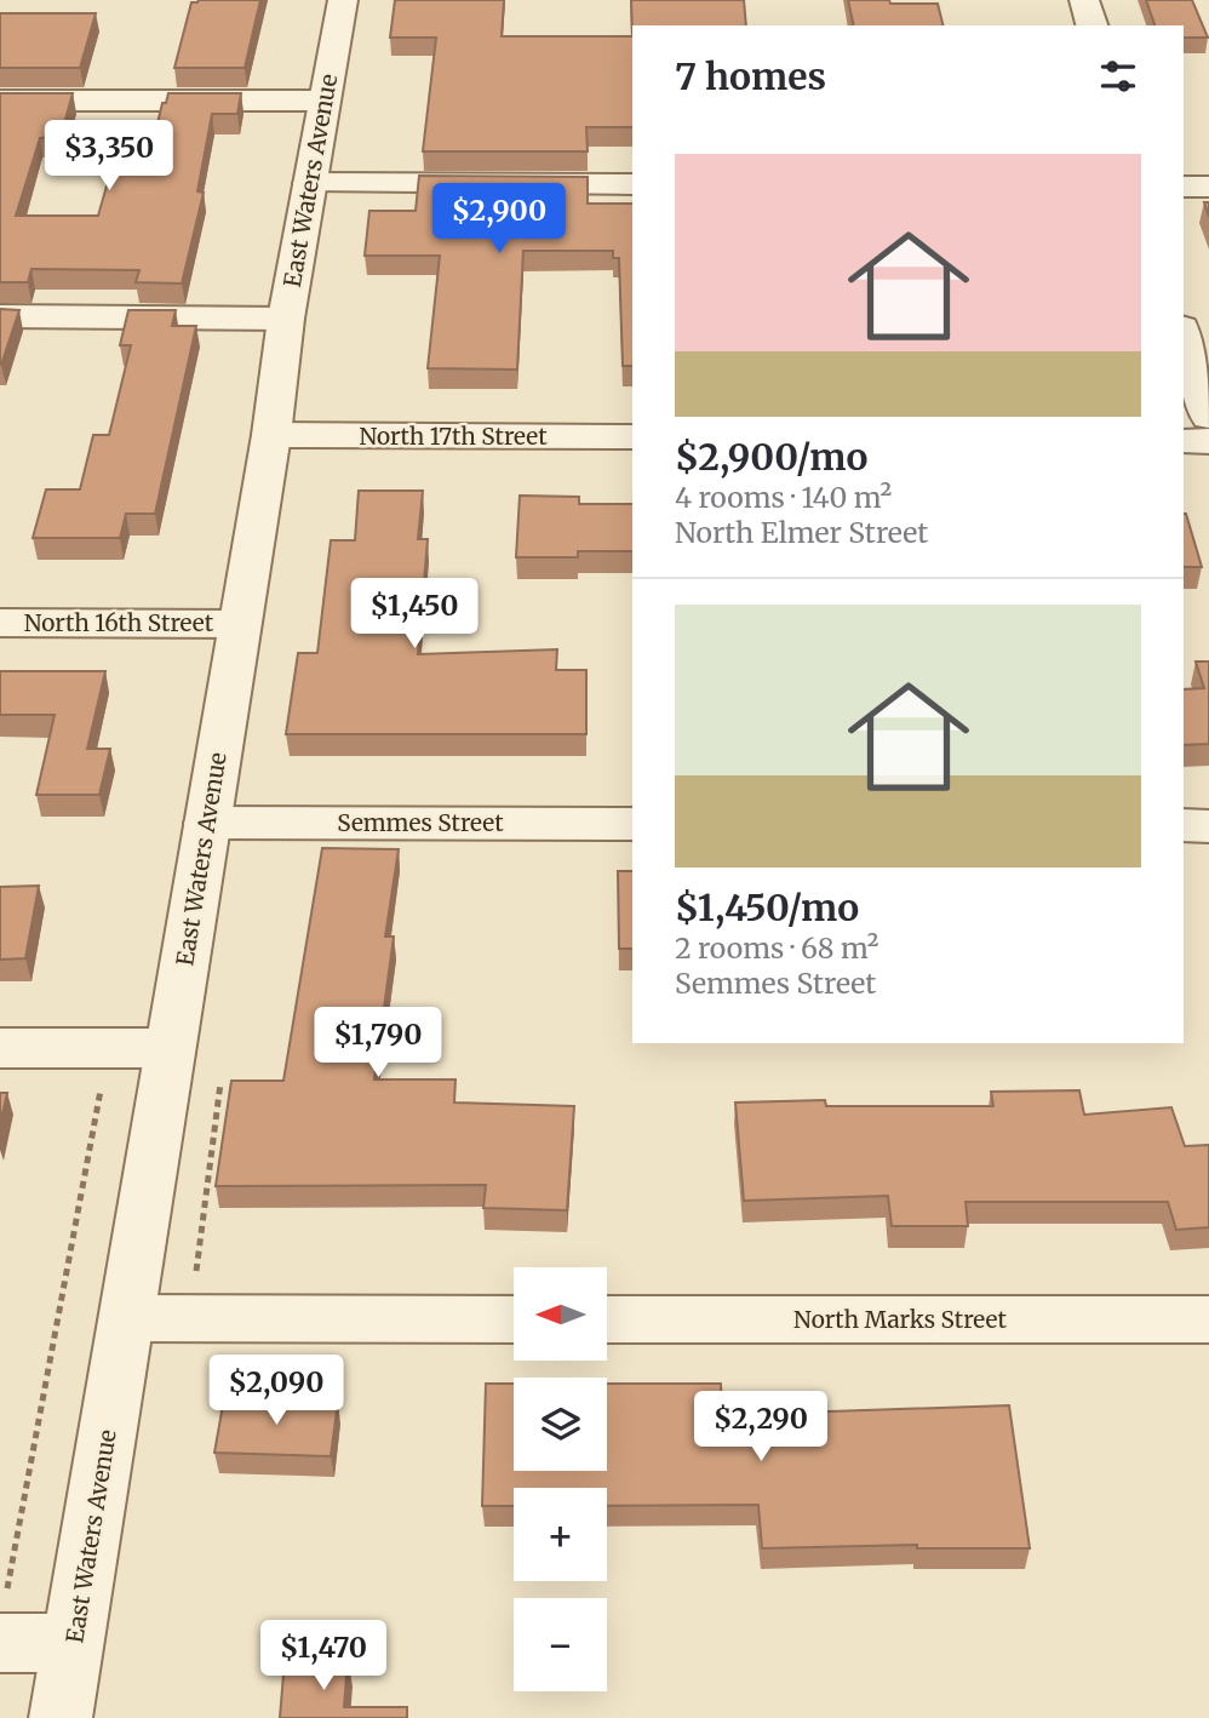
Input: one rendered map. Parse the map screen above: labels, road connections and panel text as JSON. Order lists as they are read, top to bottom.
{
  "streets": {
    "street": [
      "East Waters Avenue",
      "North 17th Street",
      "North 16th Street",
      "Semmes Street",
      "North Marks Street"
    ]
  },
  "crossings": [
    ["East Waters Avenue", "North 17th Street"],
    ["East Waters Avenue", "North 16th Street"],
    ["East Waters Avenue", "Semmes Street"]
  ],
  "north": "left",
  "page": {
    "heading": "7 homes",
    "price": [
      "$3,350",
      "$2,900",
      "$1,450",
      "$1,790",
      "$2,090",
      "$2,290",
      "$1,470"
    ],
    "list": [
      {
        "name": "$2,900/mo",
        "note": "4 rooms · 140 m² · North Elmer Street"
      },
      {
        "name": "$1,450/mo",
        "note": "2 rooms · 68 m² · Semmes Street"
      }
    ],
    "map_buttons": ["+", "−"]
  }
}
